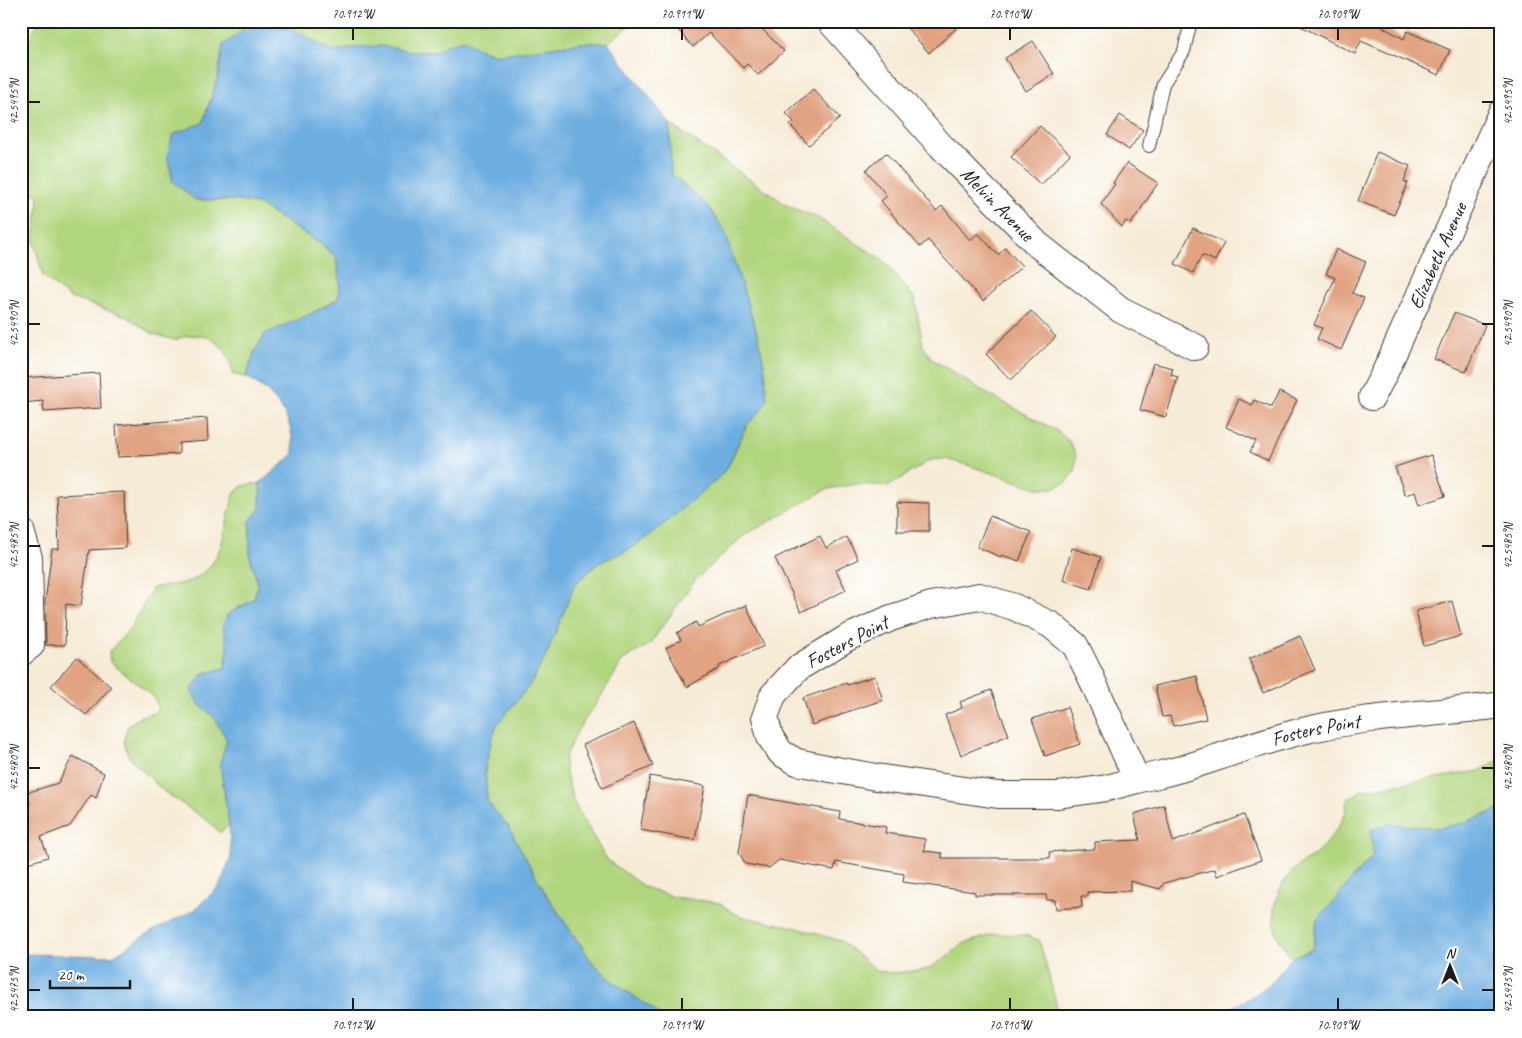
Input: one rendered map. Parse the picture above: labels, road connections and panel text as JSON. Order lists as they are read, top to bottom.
{
  "streets": {
    "street": ["Melvin Avenue", "Elizabeth Avenue", "Fosters Point"]
  },
  "scale_bar": "20 m",
  "north": "top",
  "coordinates": [
    "70.912°W",
    "70.911°W",
    "70.910°W",
    "70.909°W",
    "42.5495°N",
    "42.5490°N",
    "42.5485°N",
    "42.5480°N",
    "42.5475°N"
  ]
}
